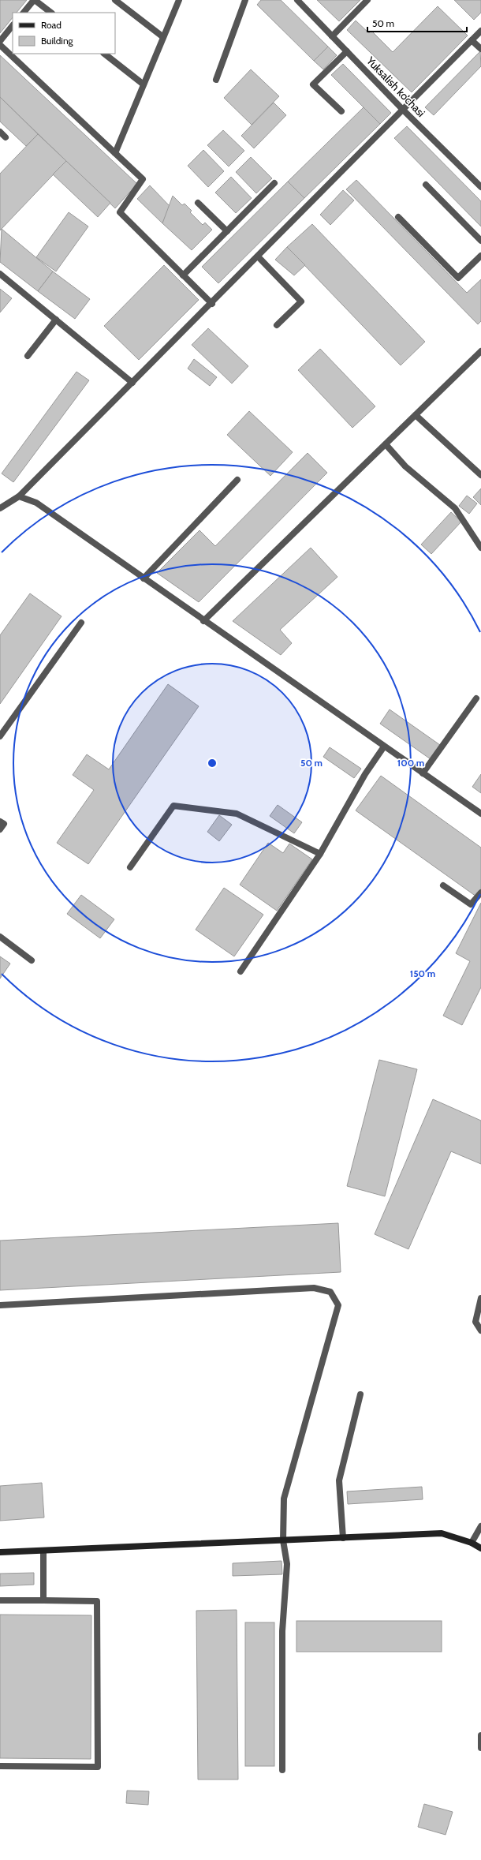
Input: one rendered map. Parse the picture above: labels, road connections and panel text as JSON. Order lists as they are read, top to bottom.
{
  "streets": {
    "street": ["Yuksalish ko’chasi"]
  },
  "legend": ["Road", "Building"],
  "scale_bar": "50 m",
  "rings": ["50 m", "100 m", "150 m"]
}
